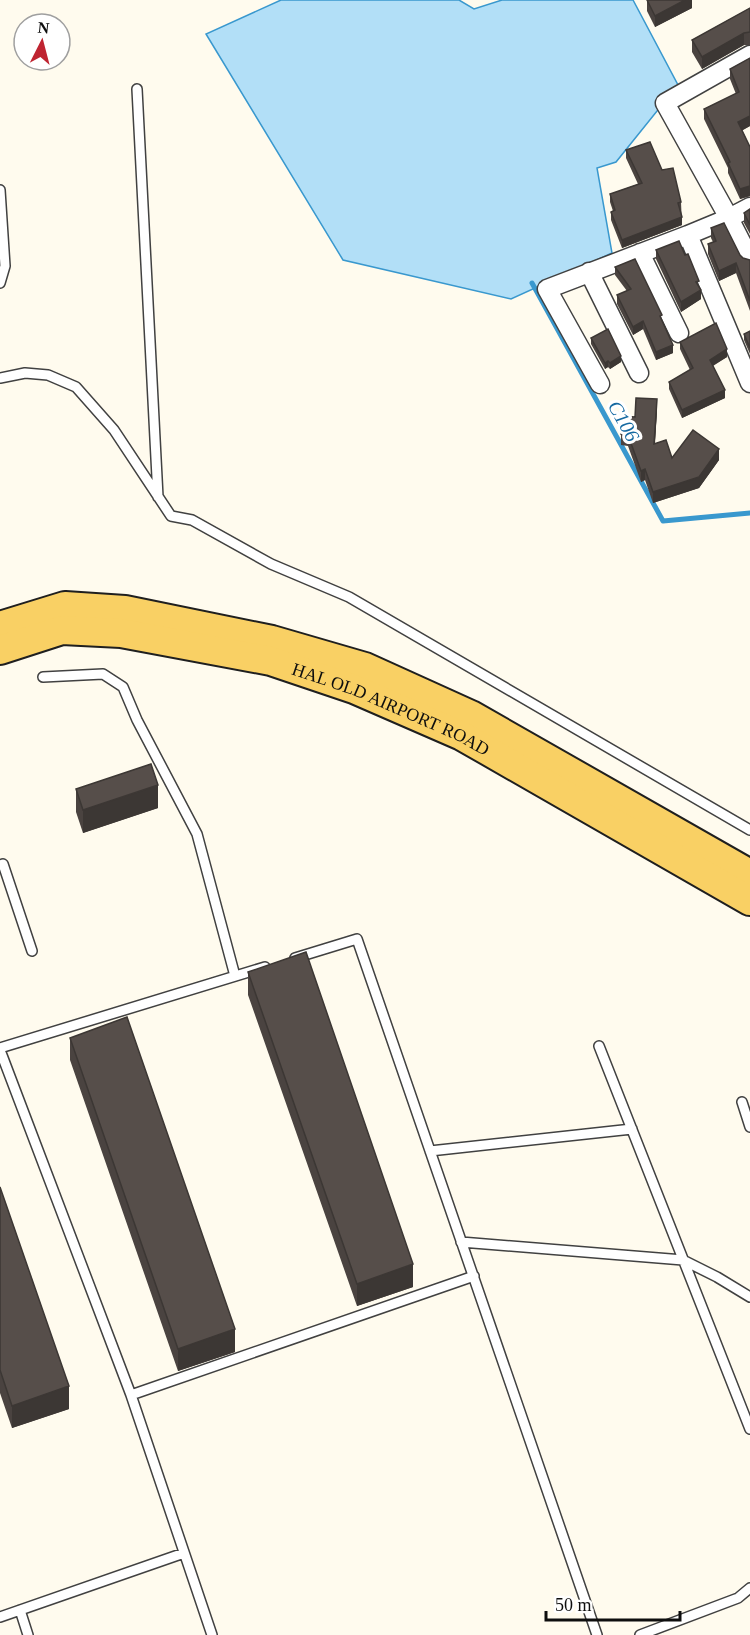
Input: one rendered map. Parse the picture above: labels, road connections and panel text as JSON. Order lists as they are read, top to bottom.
{
  "streets": {
    "main road": ["HAL OLD AIRPORT ROAD"]
  },
  "water": ["C106"],
  "scale_bar": "50 m",
  "north": "top"
}
